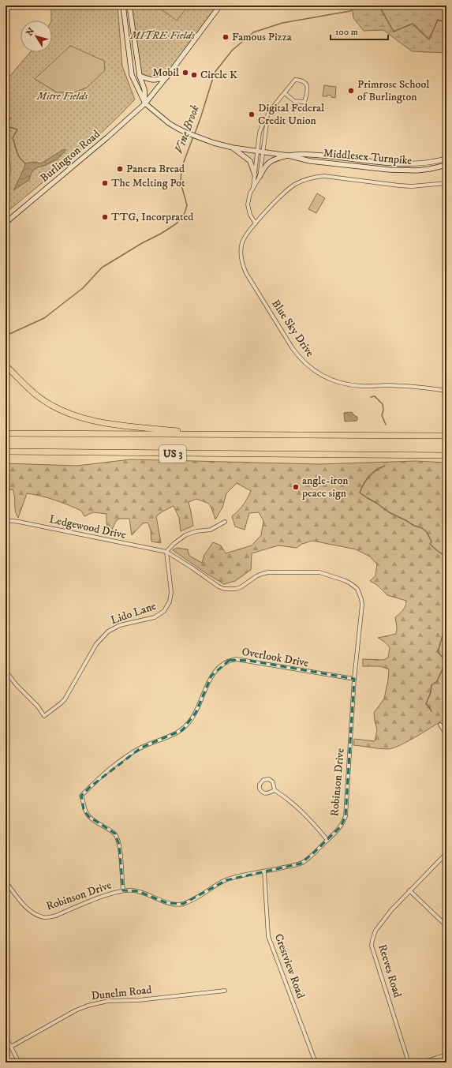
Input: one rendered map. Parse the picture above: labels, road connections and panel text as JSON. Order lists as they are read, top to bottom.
{
  "streets": {
    "highway": ["US 3"],
    "main road": ["Burlington Road", "Middlesex Turnpike"],
    "street": [
      "Blue Sky Drive",
      "Ledgewood Drive",
      "Lido Lane",
      "Overlook Drive",
      "Robinson Drive",
      "Crestview Road",
      "Reeves Road",
      "Dunelm Road"
    ]
  },
  "crossings": [
    ["Burlington Road", "Middlesex Turnpike"],
    ["Ledgewood Drive", "Lido Lane"],
    ["Ledgewood Drive", "Robinson Drive"],
    ["Lido Lane", "Robinson Drive"],
    ["Overlook Drive", "Robinson Drive"],
    ["Robinson Drive", "Crestview Road"]
  ],
  "water": ["Vine Brook"],
  "parks": ["MITRE Fields", "Mitre Fields"],
  "places": [
    "Famous Pizza",
    "Mobil",
    "Circle K",
    "Primrose School of Burlington",
    "Digital Federal Credit Union",
    "Panera Bread",
    "The Melting Pot",
    "TTG, Incorprated",
    "angle-iron peace sign"
  ],
  "scale_bar": "100 m",
  "north": "top left"
}
